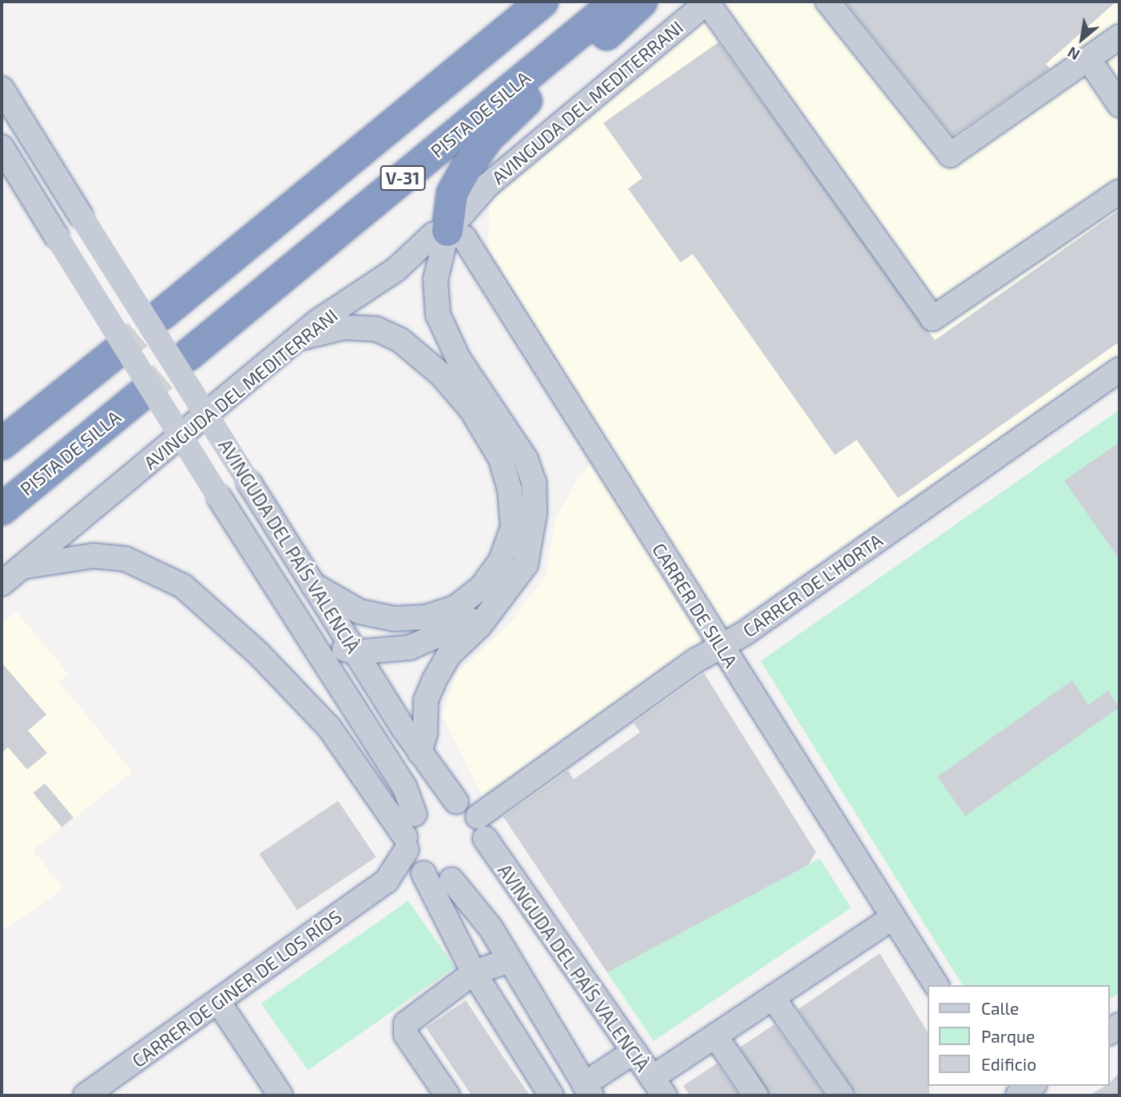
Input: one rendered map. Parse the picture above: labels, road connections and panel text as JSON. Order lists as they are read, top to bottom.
{
  "streets": {
    "highway": ["PISTA DE SILLA", "V-31"],
    "street": [
      "AVINGUDA DEL MEDITERRANI",
      "AVINGUDA DEL PAÍS VALENCIÀ",
      "CARRER DE L'HORTA",
      "CARRER DE SILLA",
      "CARRER DE GINER DE LOS RÍOS"
    ]
  },
  "crossings": [
    ["AVINGUDA DEL MEDITERRANI", "CARRER DE SILLA"],
    ["AVINGUDA DEL PAÍS VALENCIÀ", "CARRER DE L'HORTA"],
    ["AVINGUDA DEL PAÍS VALENCIÀ", "CARRER DE GINER DE LOS RÍOS"],
    ["CARRER DE L'HORTA", "CARRER DE SILLA"],
    ["CARRER DE L'HORTA", "CARRER DE GINER DE LOS RÍOS"]
  ],
  "legend": ["Calle", "Parque", "Edificio"],
  "north": "bottom left"
}
